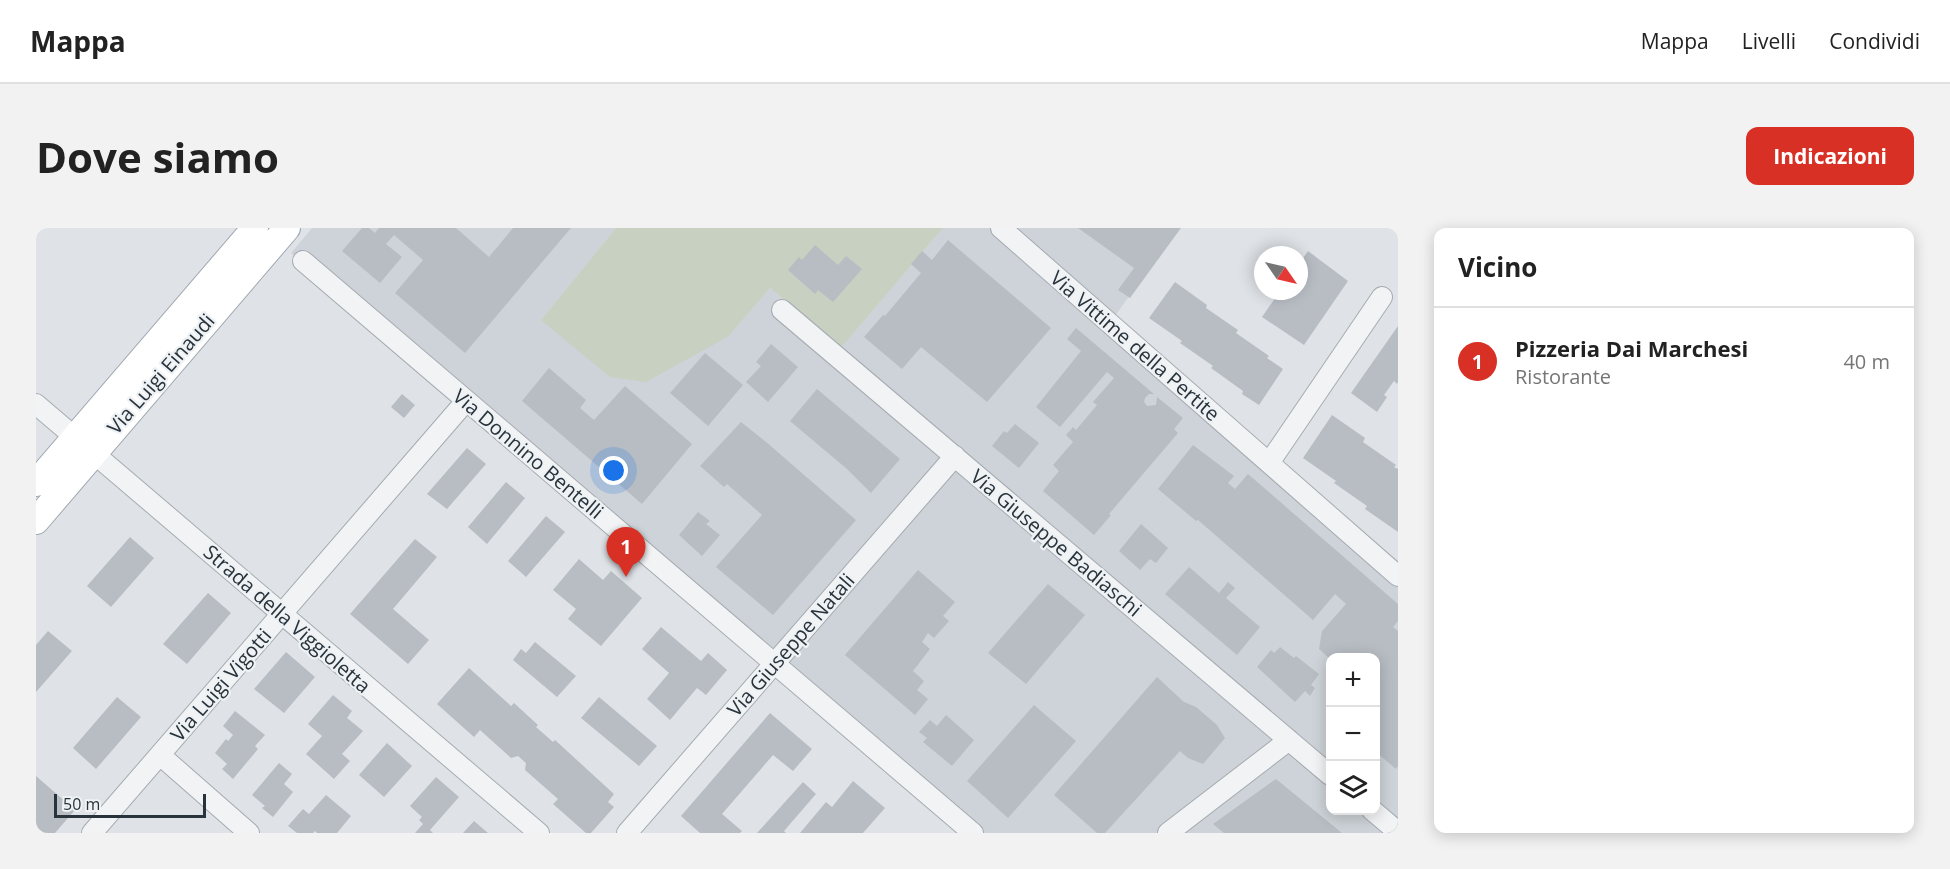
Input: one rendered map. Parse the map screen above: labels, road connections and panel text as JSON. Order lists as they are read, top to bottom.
{
  "streets": {
    "main road": ["Via Luigi Einaudi"],
    "street": [
      "Via Vittime della Pertite",
      "Via Donnino Bentelli",
      "Via Giuseppe Badiaschi",
      "Strada della Viggioletta",
      "Via Giuseppe Natali",
      "Via Luigi Vigotti"
    ]
  },
  "crossings": [
    ["Via Luigi Einaudi", "Strada della Viggioletta"],
    ["Via Donnino Bentelli", "Via Giuseppe Natali"],
    ["Via Donnino Bentelli", "Via Luigi Vigotti"],
    ["Via Giuseppe Badiaschi", "Via Giuseppe Natali"],
    ["Strada della Viggioletta", "Via Luigi Vigotti"]
  ],
  "scale_bar": "50 m",
  "north": "bottom right",
  "page": {
    "header": "Mappa",
    "nav": ["Mappa", "Livelli", "Condividi"],
    "buttons": "Indicazioni",
    "title": "Dove siamo",
    "heading": "Vicino",
    "list": [
      {
        "mark": "1",
        "name": "Pizzeria Dai Marchesi",
        "note": "Ristorante",
        "value": "40 m"
      }
    ],
    "pins": "1",
    "map_buttons": ["+", "−"],
    "scale": "50 m"
  }
}
